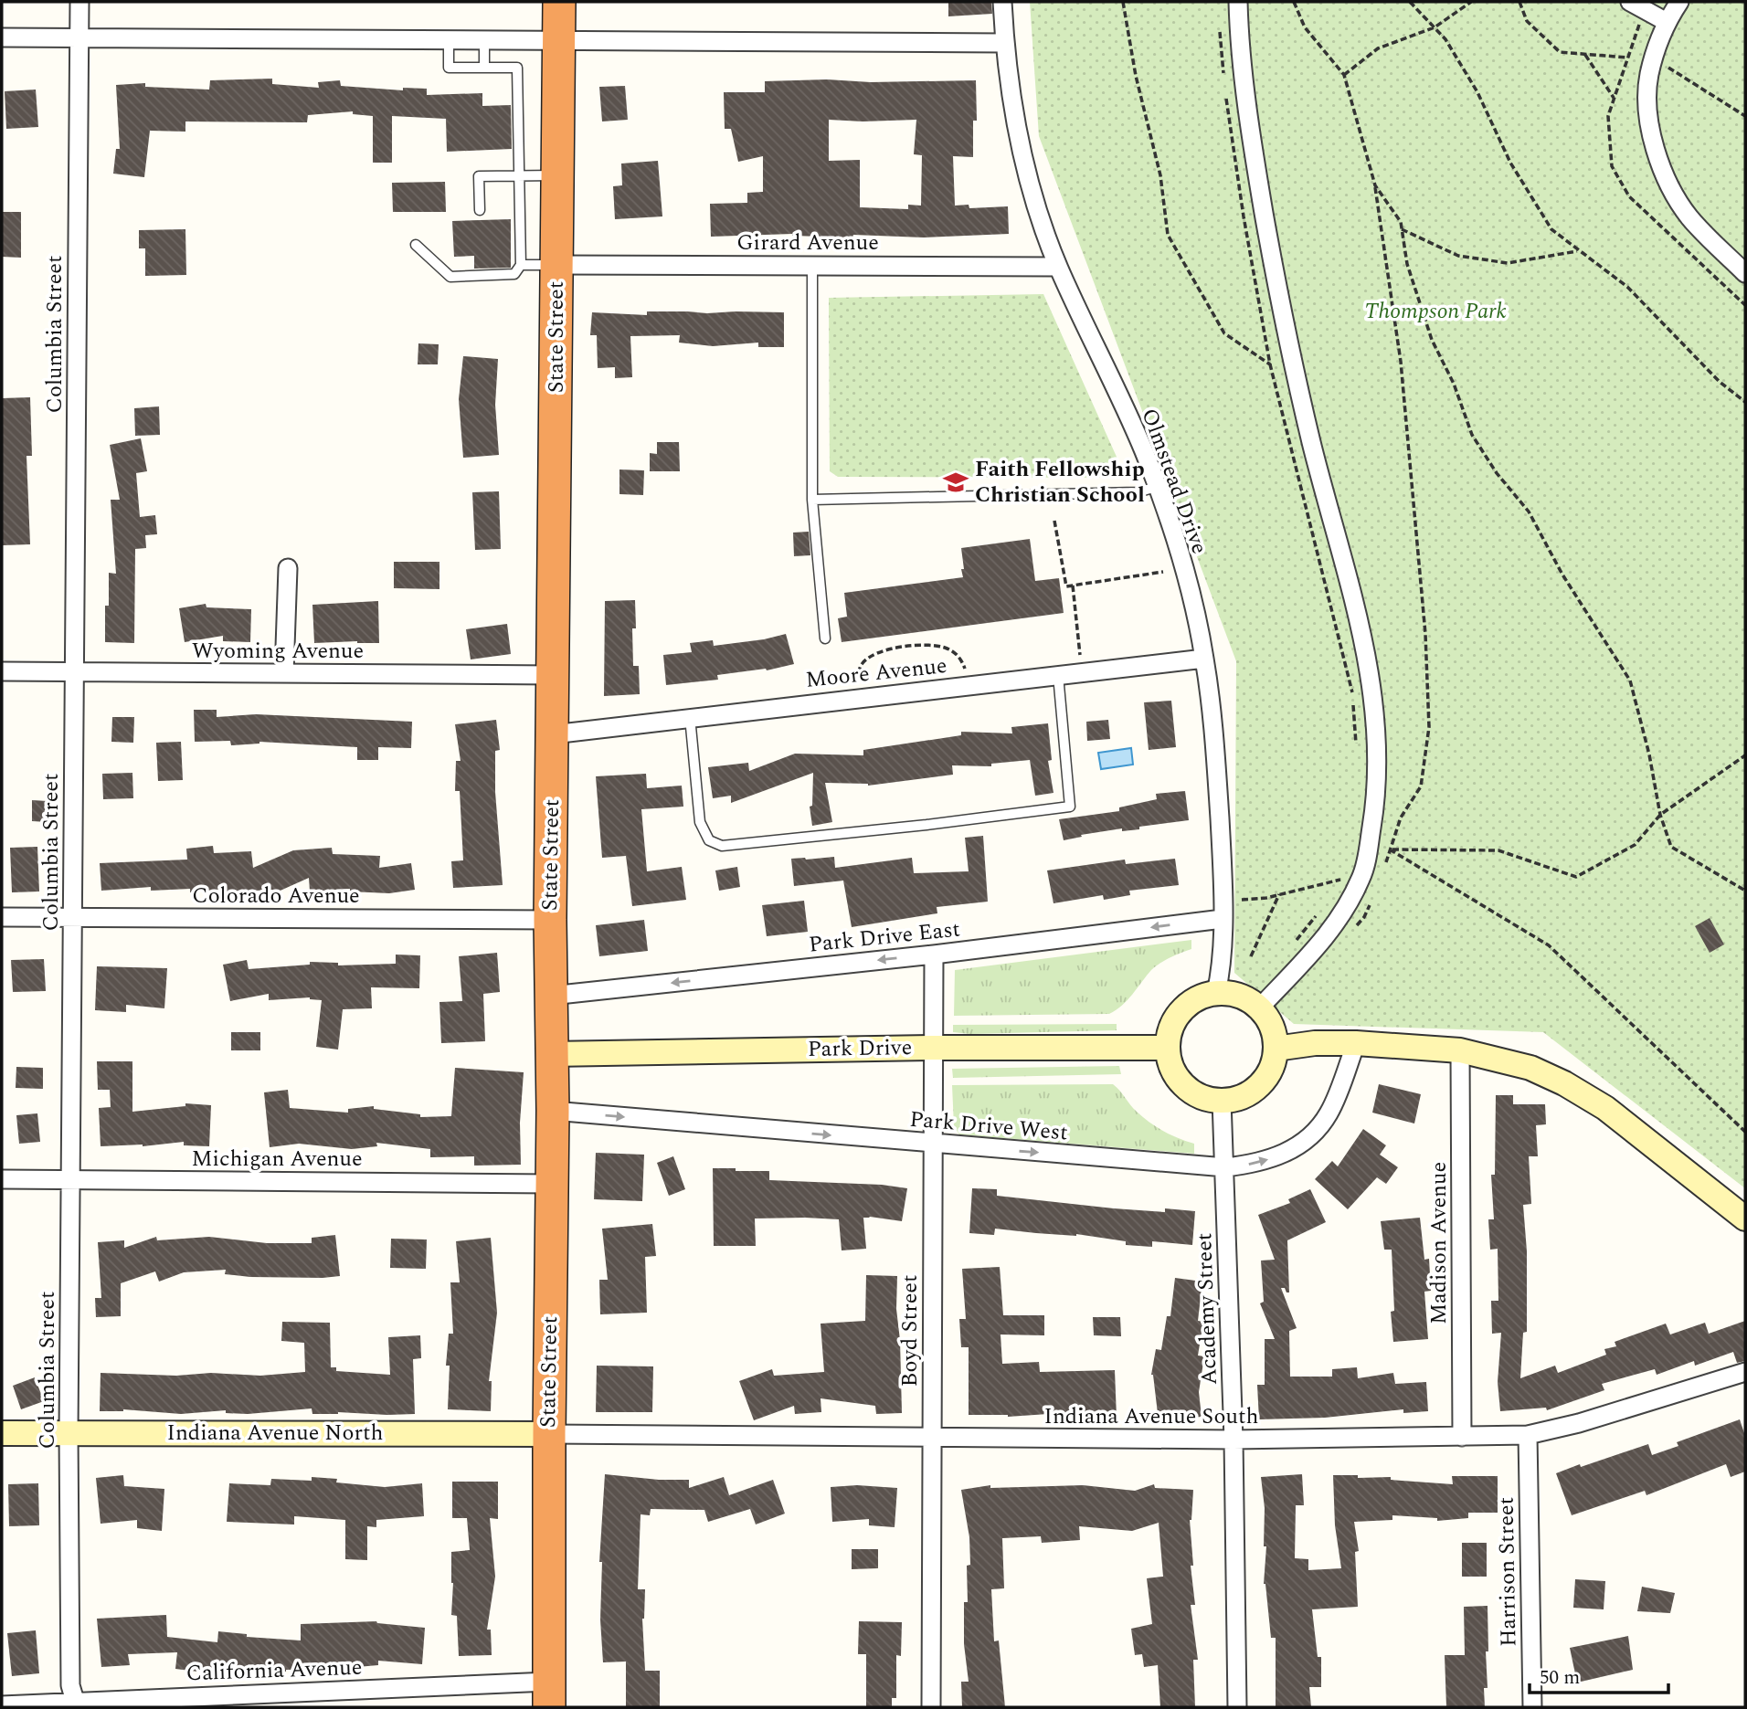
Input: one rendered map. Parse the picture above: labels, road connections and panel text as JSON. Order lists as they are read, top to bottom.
{
  "streets": {
    "highway": ["State Street"],
    "street": [
      "Girard Avenue",
      "Columbia Street",
      "Olmstead Drive",
      "Wyoming Avenue",
      "Moore Avenue",
      "Colorado Avenue",
      "Park Drive East",
      "Park Drive",
      "Park Drive West",
      "Michigan Avenue",
      "Madison Avenue",
      "Academy Street",
      "Boyd Street",
      "Indiana Avenue South",
      "Indiana Avenue North",
      "Harrison Street",
      "California Avenue"
    ]
  },
  "crossings": [
    ["Girard Avenue", "State Street"],
    ["Girard Avenue", "Olmstead Drive"],
    ["Columbia Street", "Wyoming Avenue"],
    ["Columbia Street", "Colorado Avenue"],
    ["Columbia Street", "Michigan Avenue"],
    ["Columbia Street", "Indiana Avenue North"],
    ["Columbia Street", "California Avenue"],
    ["State Street", "Wyoming Avenue"],
    ["State Street", "Moore Avenue"],
    ["State Street", "Colorado Avenue"],
    ["State Street", "Park Drive East"],
    ["State Street", "Park Drive"],
    ["State Street", "Park Drive West"],
    ["State Street", "Michigan Avenue"],
    ["State Street", "Indiana Avenue South"],
    ["State Street", "Indiana Avenue North"],
    ["State Street", "California Avenue"],
    ["Olmstead Drive", "Moore Avenue"],
    ["Olmstead Drive", "Park Drive East"],
    ["Olmstead Drive", "Park Drive"],
    ["Olmstead Drive", "Academy Street"],
    ["Park Drive East", "Boyd Street"],
    ["Park Drive", "Academy Street"],
    ["Park Drive", "Boyd Street"],
    ["Park Drive West", "Academy Street"],
    ["Park Drive West", "Boyd Street"],
    ["Madison Avenue", "Indiana Avenue South"],
    ["Academy Street", "Indiana Avenue South"],
    ["Boyd Street", "Indiana Avenue South"],
    ["Indiana Avenue South", "Indiana Avenue North"],
    ["Indiana Avenue South", "Harrison Street"]
  ],
  "one_way": ["Park Drive East", "Park Drive West"],
  "parks": ["Thompson Park"],
  "places": {
    "school or university": ["Faith Fellowship Christian School"]
  },
  "scale_bar": "50 m"
}
